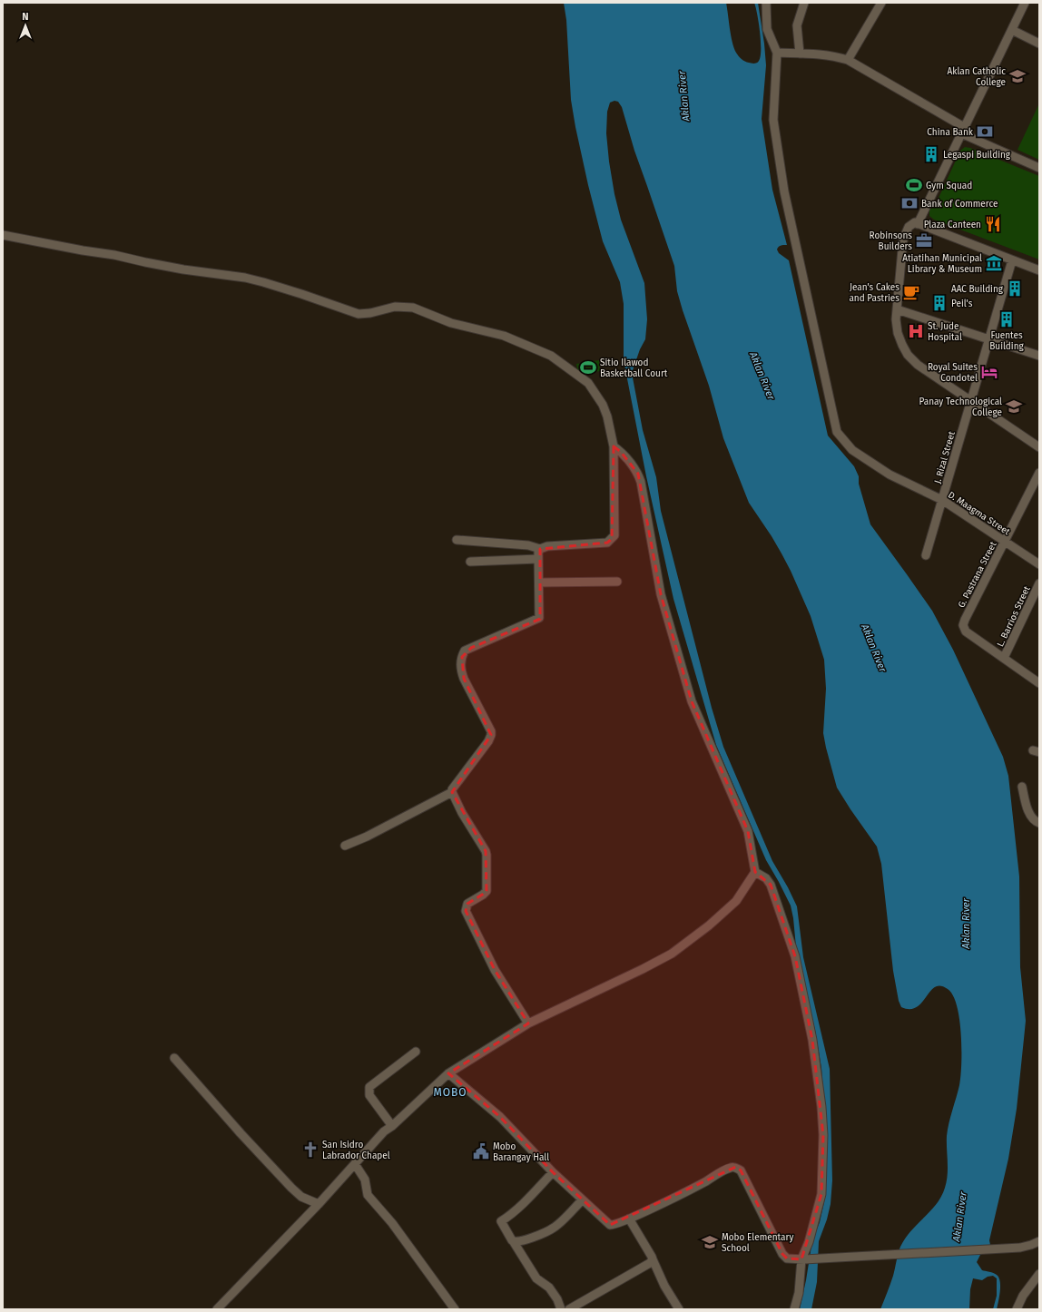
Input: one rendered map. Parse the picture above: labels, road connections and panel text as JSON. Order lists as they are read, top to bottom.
{
  "streets": {
    "street": [
      "J. Rizal Street",
      "D. Maagma Street",
      "G. Pastrana Street",
      "L. Barrios Street"
    ]
  },
  "crossings": [
    ["J. Rizal Street", "D. Maagma Street"],
    ["D. Maagma Street", "G. Pastrana Street"],
    ["G. Pastrana Street", "L. Barrios Street"]
  ],
  "districts": ["MOBO"],
  "water": ["Aklan River"],
  "places": {
    "school or university": ["Aklan Catholic College", "Panay Technological College", "Mobo Elementary School"],
    "bank": ["China Bank", "Bank of Commerce"],
    "building": [
      "Legaspi Building",
      "AAC Building",
      "Peil's",
      "Fuentes Building"
    ],
    "sports": ["Gym Squad", "Sitio Ilawod Basketball Court"],
    "restaurant": ["Plaza Canteen"],
    "office": ["Robinsons Builders"],
    "museum": ["Atiatihan Municipal Library & Museum"],
    "cafe": ["Jean's Cakes and Pastries"],
    "hospital": ["St. Jude Hospital"],
    "hotel": ["Royal Suites Condotel"],
    "church": ["San Isidro Labrador Chapel"],
    "public building": ["Mobo Barangay Hall"]
  },
  "north": "top"
}
